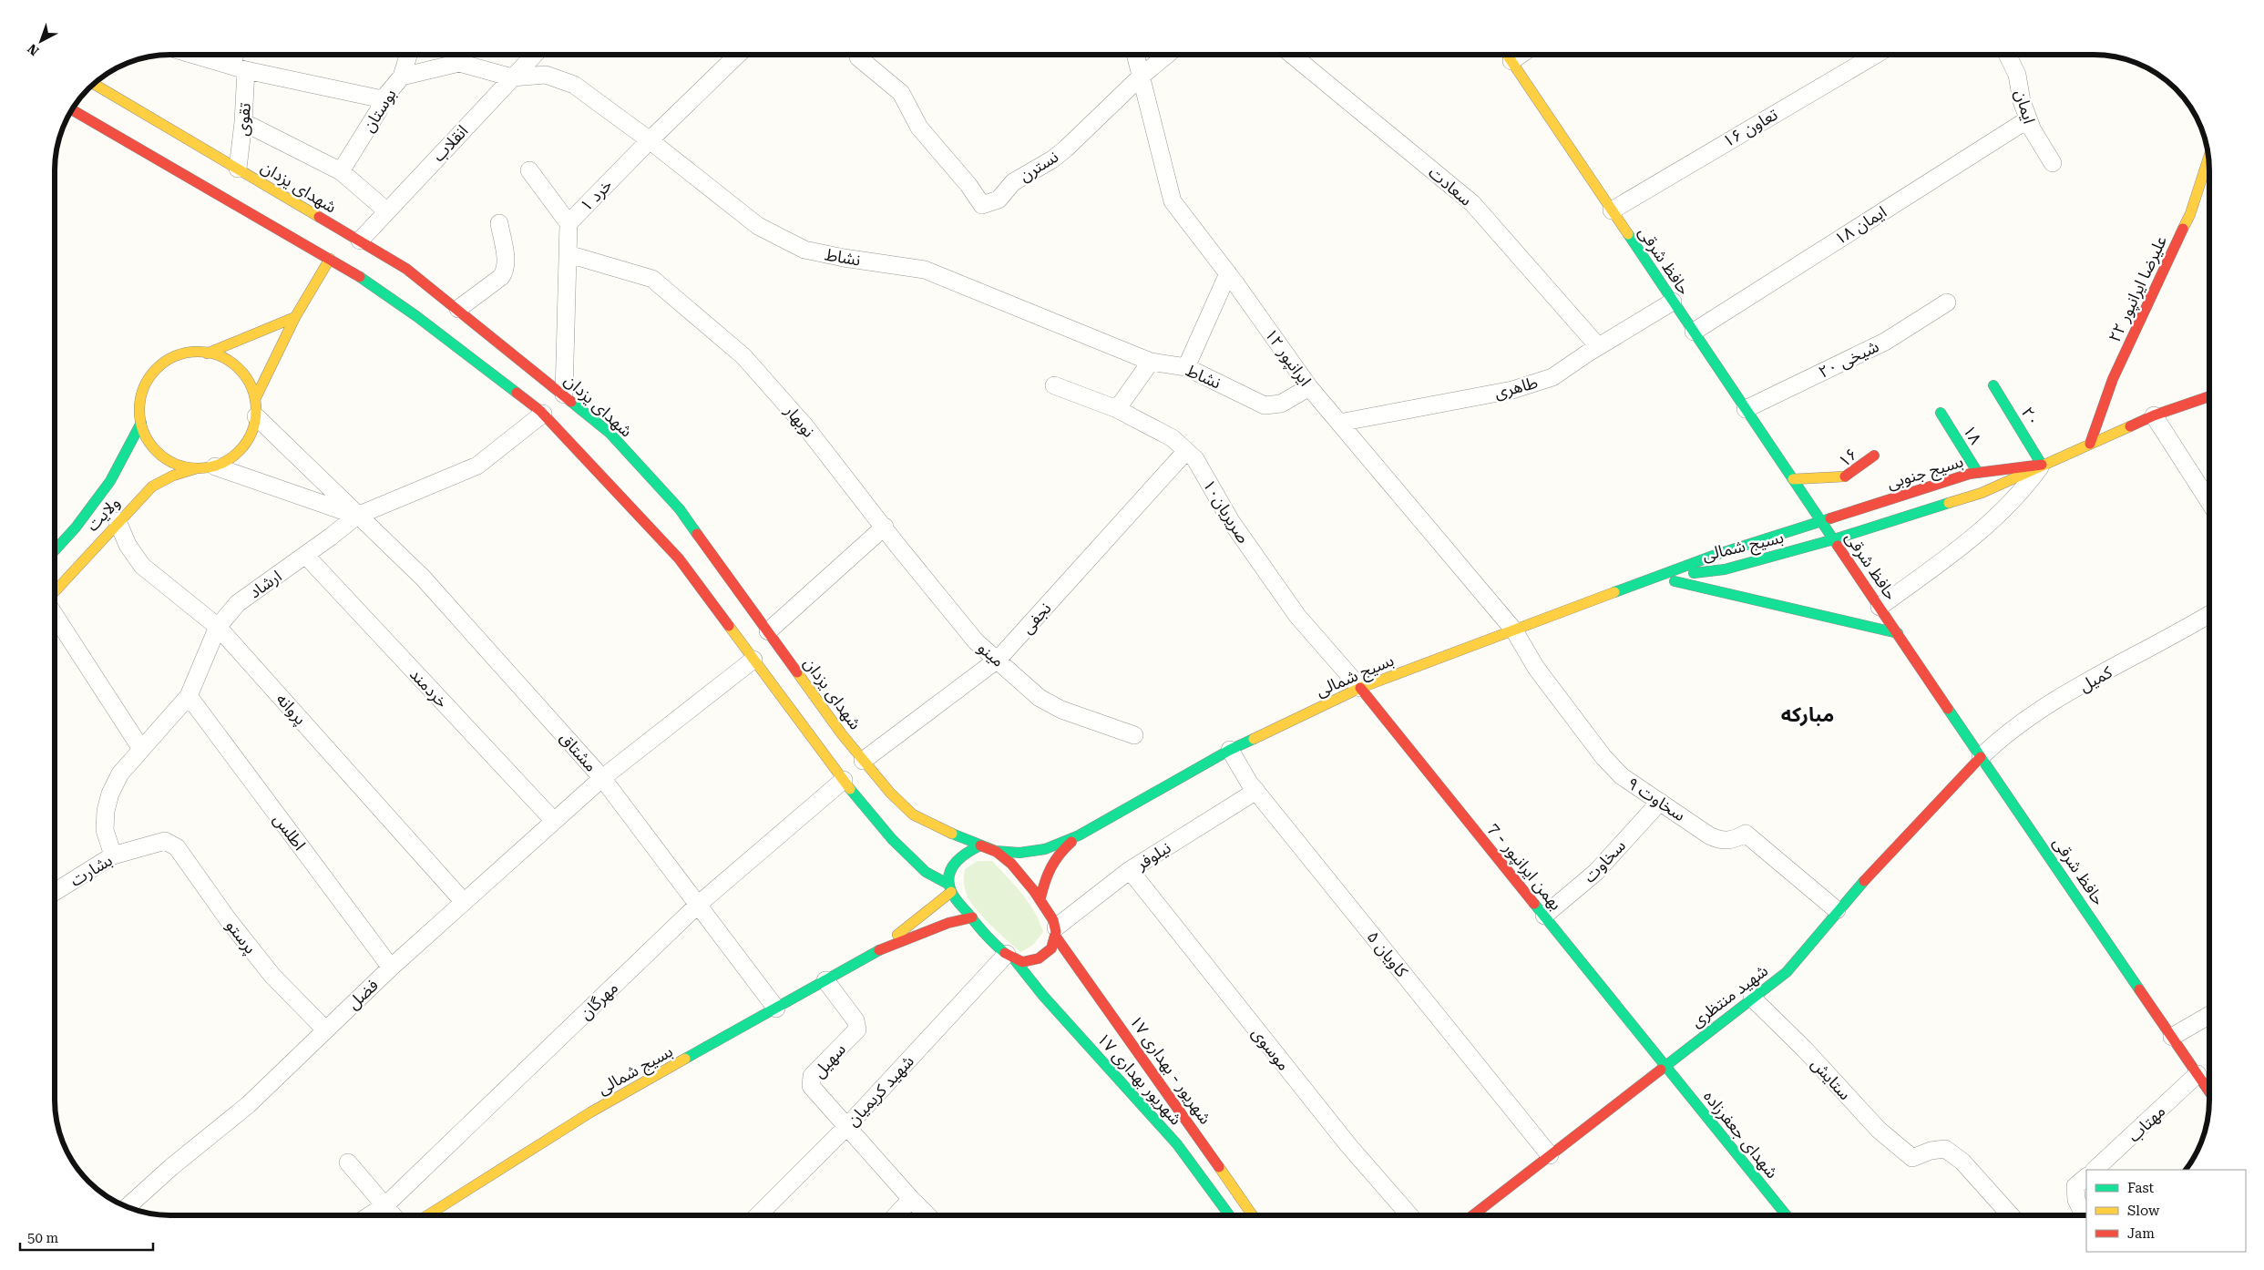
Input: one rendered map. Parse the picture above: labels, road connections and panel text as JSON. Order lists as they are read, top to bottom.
{
  "streets": {
    "main road": [
      "شهدای یزدان",
      "حافظ شرقی",
      "علیرضا ایرانپور ۲۲",
      "۲۰",
      "۱۸",
      "۱۶",
      "بسیج جنوبی",
      "ولایت",
      "بسیج شمالی",
      "بهمن ایرانپور - 7",
      "شهید منتظری",
      "۱۷ شهریور - بهداری",
      "۱۷ شهریور بهداری",
      "شهدای جعفرزاده"
    ],
    "street": [
      "ایمان",
      "بوستان",
      "تقوی",
      "تعاون ۱۶",
      "انقلاب",
      "نسترن",
      "سعادت",
      "خرد ۱",
      "ایمان ۱۸",
      "نشاط",
      "ایرانپور ۱۲",
      "شیخی ۲۰",
      "طاهری",
      "نوبهار",
      "صریریان۱۰",
      "ارشاد",
      "نجفی",
      "مینو",
      "کمیل",
      "خردمند",
      "پروانه",
      "مشتاق",
      "سخاوت ۹",
      "اطلس",
      "نیلوفر",
      "سخاوت",
      "بشارت",
      "پرستو",
      "کاویان ۵",
      "فضل",
      "مهرگان",
      "موسوی",
      "سهیل",
      "ستایش",
      "شهید کریمیان",
      "مهتاب"
    ]
  },
  "crossings": [
    ["ایمان", "ایمان ۱۸"],
    ["بوستان", "نشاط"],
    ["تقوی", "شهدای یزدان"],
    ["تعاون ۱۶", "حافظ شرقی"],
    ["انقلاب", "شهدای یزدان"],
    ["انقلاب", "نشاط"],
    ["نسترن", "ایرانپور ۱۲"],
    ["سعادت", "طاهری"],
    ["شهدای یزدان", "خرد ۱"],
    ["شهدای یزدان", "بسیج شمالی"],
    ["شهدای یزدان", "نجفی"],
    ["شهدای یزدان", "۱۷ شهریور - بهداری"],
    ["خرد ۱", "نشاط"],
    ["خرد ۱", "نوبهار"],
    ["ایمان ۱۸", "حافظ شرقی"],
    ["نشاط", "ایرانپور ۱۲"],
    ["حافظ شرقی", "شیخی ۲۰"],
    ["حافظ شرقی", "طاهری"],
    ["حافظ شرقی", "۱۶"],
    ["حافظ شرقی", "بسیج جنوبی"],
    ["حافظ شرقی", "بسیج شمالی"],
    ["حافظ شرقی", "کمیل"],
    ["حافظ شرقی", "شهید منتظری"],
    ["حافظ شرقی", "مهتاب"],
    ["علیرضا ایرانپور ۲۲", "بسیج جنوبی"],
    ["ایرانپور ۱۲", "طاهری"],
    ["ایرانپور ۱۲", "بسیج شمالی"],
    ["ایرانپور ۱۲", "سخاوت ۹"],
    ["۲۰", "بسیج جنوبی"],
    ["نوبهار", "مینو"],
    ["۱۸", "بسیج جنوبی"],
    ["بسیج جنوبی", "بسیج شمالی"],
    ["صریریان۱۰", "بسیج شمالی"],
    ["صریریان۱۰", "نجفی"],
    ["صریریان۱۰", "بهمن ایرانپور - 7"],
    ["ولایت", "پروانه"],
    ["ولایت", "مشتاق"],
    ["بسیج شمالی", "مشتاق"],
    ["بسیج شمالی", "سخاوت ۹"],
    ["بسیج شمالی", "بهمن ایرانپور - 7"],
    ["بسیج شمالی", "کاویان ۵"],
    ["بسیج شمالی", "سهیل"],
    ["بسیج شمالی", "۱۷ شهریور - بهداری"],
    ["بسیج شمالی", "۱۷ شهریور بهداری"],
    ["ارشاد", "خردمند"],
    ["ارشاد", "پروانه"],
    ["ارشاد", "مشتاق"],
    ["ارشاد", "اطلس"],
    ["ارشاد", "بشارت"],
    ["نجفی", "مینو"],
    ["کمیل", "شهید منتظری"],
    ["خردمند", "فضل"],
    ["پروانه", "فضل"],
    ["مشتاق", "فضل"],
    ["مشتاق", "مهرگان"],
    ["سخاوت ۹", "سخاوت"],
    ["سخاوت ۹", "شهید منتظری"],
    ["اطلس", "فضل"],
    ["نیلوفر", "کاویان ۵"],
    ["نیلوفر", "موسوی"],
    ["نیلوفر", "۱۷ شهریور - بهداری"],
    ["سخاوت", "بهمن ایرانپور - 7"],
    ["بهمن ایرانپور - 7", "شهید منتظری"],
    ["بهمن ایرانپور - 7", "شهدای جعفرزاده"],
    ["بشارت", "پرستو"],
    ["پرستو", "فضل"],
    ["کاویان ۵", "شهید منتظری"],
    ["شهید منتظری", "ستایش"],
    ["شهید منتظری", "شهدای جعفرزاده"],
    ["سهیل", "شهید کریمیان"],
    ["۱۷ شهریور بهداری", "شهید کریمیان"]
  ],
  "districts": ["مبارکه"],
  "legend": ["Fast", "Slow", "Jam"],
  "scale_bar": "50 m",
  "north": "bottom left"
}
